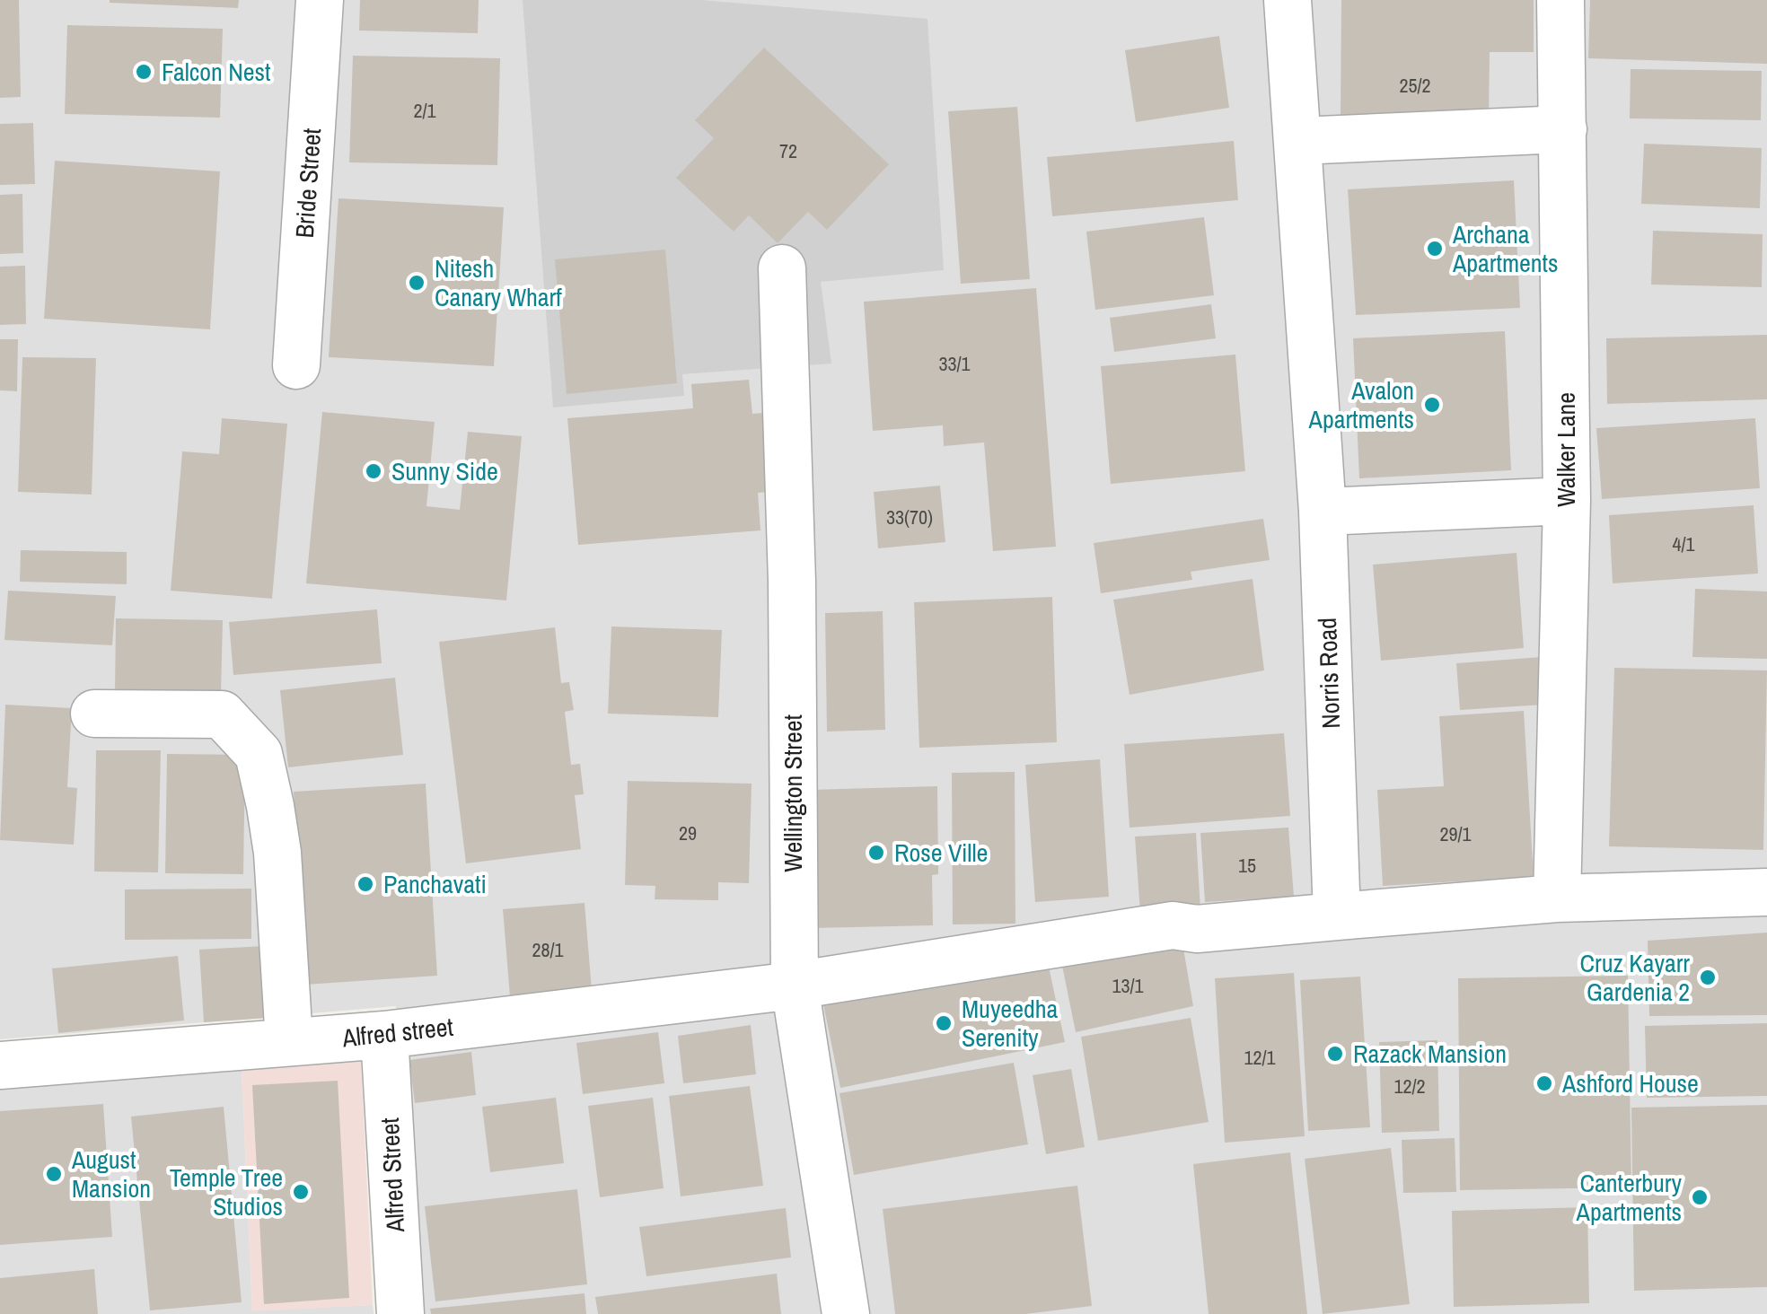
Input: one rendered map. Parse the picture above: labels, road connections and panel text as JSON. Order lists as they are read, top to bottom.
{
  "streets": {
    "street": [
      "Bride Street",
      "Walker Lane",
      "Norris Road",
      "Wellington Street",
      "Alfred street",
      "Alfred Street"
    ]
  },
  "crossings": [
    ["Norris Road", "Alfred street"],
    ["Wellington Street", "Alfred street"],
    ["Alfred street", "Alfred Street"]
  ],
  "places": [
    "Falcon Nest",
    "Archana Apartments",
    "Nitesh Canary Wharf",
    "Avalon Apartments",
    "Sunny Side",
    "Rose Ville",
    "Panchavati",
    "Cruz Kayarr Gardenia 2",
    "Muyeedha Serenity",
    "Razack Mansion",
    "Ashford House",
    "August Mansion",
    "Temple Tree Studios",
    "Canterbury Apartments"
  ],
  "house_numbers": [
    "25/2",
    "2/1",
    "72",
    "33/1",
    "33(70)",
    "4/1",
    "29",
    "29/1",
    "15",
    "28/1",
    "13/1",
    "12/1",
    "12/2"
  ]
}
